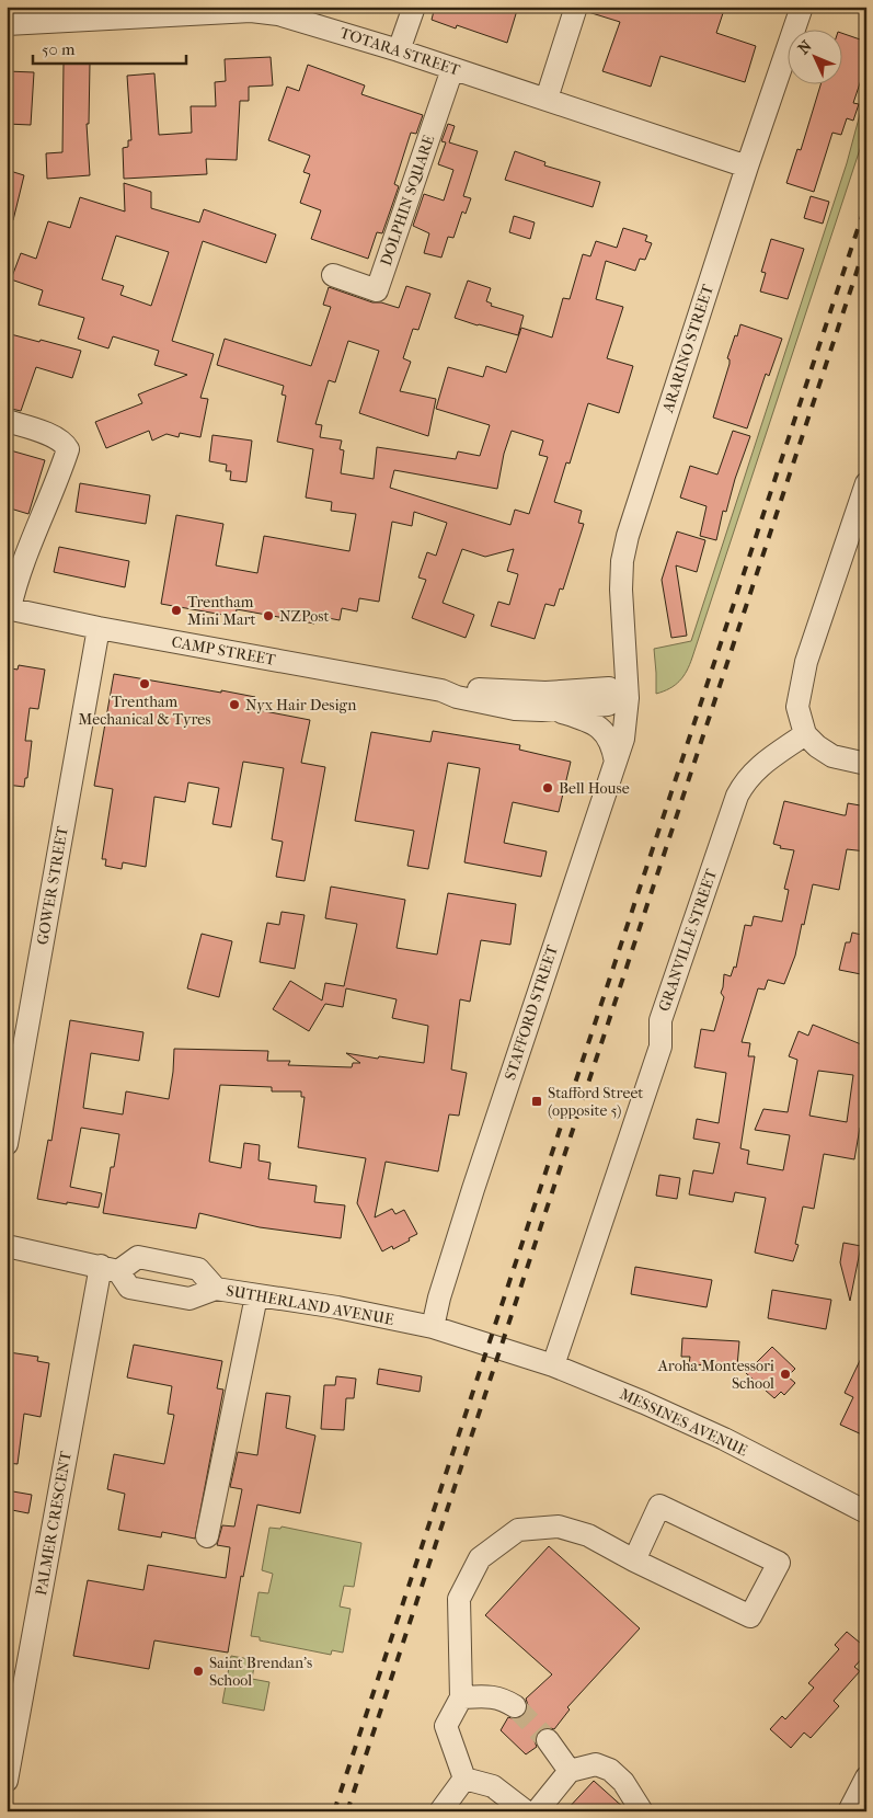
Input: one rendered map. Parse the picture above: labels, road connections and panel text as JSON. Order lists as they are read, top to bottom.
{
  "streets": {
    "street": [
      "TOTARA STREET",
      "DOLPHIN SQUARE",
      "ARARINO STREET",
      "CAMP STREET",
      "GOWER STREET",
      "GRANVILLE STREET",
      "STAFFORD STREET",
      "SUTHERLAND AVENUE",
      "MESSINES AVENUE",
      "PALMER CRESCENT"
    ]
  },
  "crossings": [
    ["TOTARA STREET", "DOLPHIN SQUARE"],
    ["TOTARA STREET", "ARARINO STREET"],
    ["ARARINO STREET", "CAMP STREET"],
    ["ARARINO STREET", "STAFFORD STREET"],
    ["CAMP STREET", "GOWER STREET"],
    ["CAMP STREET", "STAFFORD STREET"],
    ["GRANVILLE STREET", "MESSINES AVENUE"],
    ["STAFFORD STREET", "SUTHERLAND AVENUE"],
    ["SUTHERLAND AVENUE", "MESSINES AVENUE"],
    ["SUTHERLAND AVENUE", "PALMER CRESCENT"]
  ],
  "places": {
    "other": [
      "Trentham Mini Mart",
      "NZPost",
      "Trentham Mechanical & Tyres",
      "Nyx Hair Design",
      "Bell House",
      "Aroha Montessori School",
      "Saint Brendan's School"
    ],
    "transit": ["Stafford Street (opposite 5)"]
  },
  "scale_bar": "50 m",
  "north": "top left"
}
